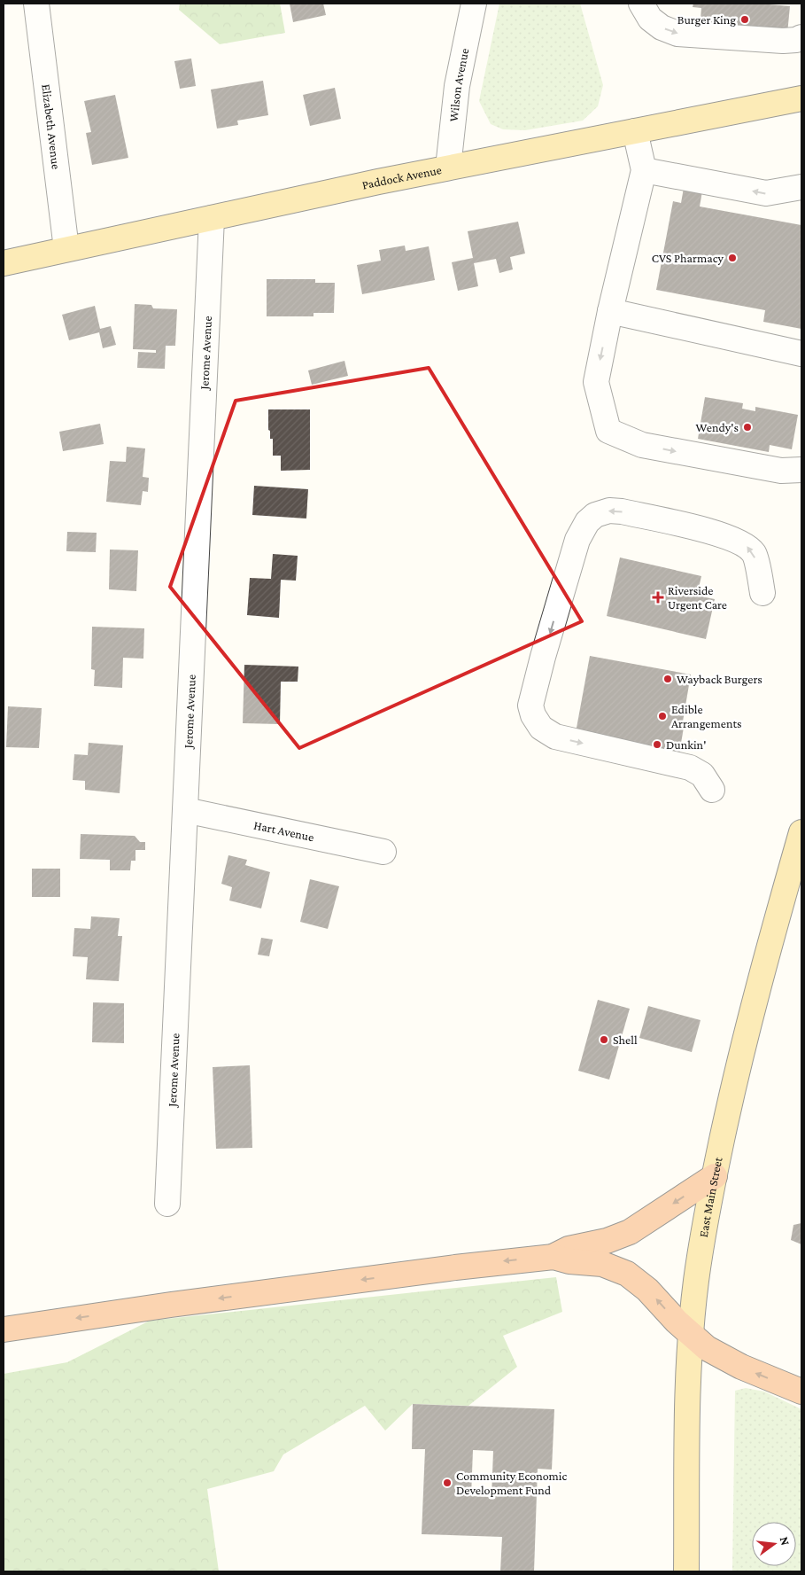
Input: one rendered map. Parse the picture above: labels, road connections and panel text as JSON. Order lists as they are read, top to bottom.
{
  "streets": {
    "main road": ["Paddock Avenue", "East Main Street"],
    "street": [
      "Wilson Avenue",
      "Elizabeth Avenue",
      "Jerome Avenue",
      "Hart Avenue"
    ]
  },
  "crossings": [
    ["Wilson Avenue", "Paddock Avenue"],
    ["Elizabeth Avenue", "Paddock Avenue"],
    ["Paddock Avenue", "Jerome Avenue"],
    ["Jerome Avenue", "Hart Avenue"]
  ],
  "places": {
    "other": [
      "Burger King",
      "CVS Pharmacy",
      "Wendy's",
      "Wayback Burgers",
      "Edible Arrangements",
      "Dunkin'",
      "Shell",
      "Community Economic Development Fund"
    ],
    "health": ["Riverside Urgent Care"]
  },
  "north": "right"
}
